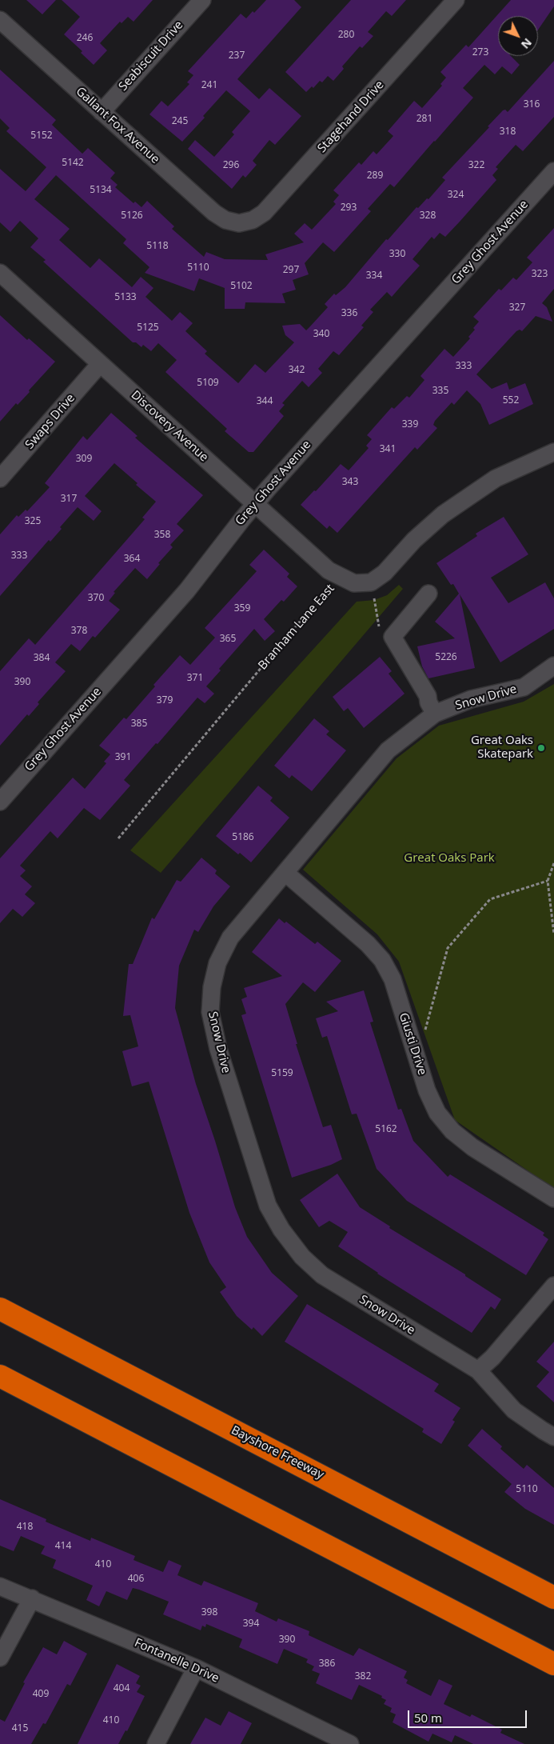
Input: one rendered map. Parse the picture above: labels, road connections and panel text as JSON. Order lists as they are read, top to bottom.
{
  "streets": {
    "highway": ["Bayshore Freeway"],
    "street": [
      "Seabiscuit Drive",
      "Stagehand Drive",
      "Gallant Fox Avenue",
      "Grey Ghost Avenue",
      "Swaps Drive",
      "Discovery Avenue",
      "Branham Lane East",
      "Snow Drive",
      "Giusti Drive",
      "Fontanelle Drive"
    ]
  },
  "crossings": [
    ["Seabiscuit Drive", "Gallant Fox Avenue"],
    ["Stagehand Drive", "Gallant Fox Avenue"],
    ["Grey Ghost Avenue", "Discovery Avenue"],
    ["Swaps Drive", "Discovery Avenue"],
    ["Discovery Avenue", "Branham Lane East"],
    ["Snow Drive", "Giusti Drive"]
  ],
  "parks": ["Great Oaks Park"],
  "places": ["Great Oaks Skatepark"],
  "house_numbers": [
    "280",
    "246",
    "273",
    "237",
    "241",
    "316",
    "281",
    "245",
    "318",
    "5152",
    "5142",
    "296",
    "322",
    "289",
    "5134",
    "324",
    "293",
    "5126",
    "328",
    "5118",
    "330",
    "5110",
    "297",
    "323",
    "334",
    "5102",
    "5133",
    "327",
    "336",
    "5125",
    "340",
    "333",
    "342",
    "5109",
    "335",
    "552",
    "344",
    "339",
    "341",
    "309",
    "343",
    "317",
    "325",
    "358",
    "333",
    "364",
    "370",
    "359",
    "378",
    "365",
    "5226",
    "384",
    "371",
    "390",
    "379",
    "385",
    "391",
    "5186",
    "5159",
    "5162",
    "5110",
    "418",
    "414",
    "410",
    "406",
    "398",
    "394",
    "390",
    "386",
    "382",
    "404",
    "409",
    "410",
    "415"
  ],
  "scale_bar": "50 m",
  "north": "bottom right"
}
